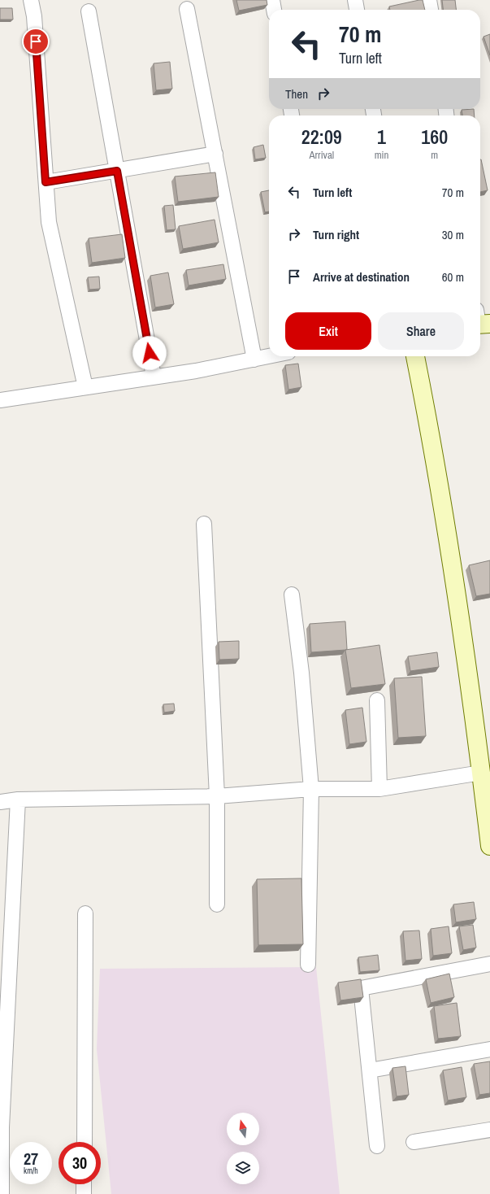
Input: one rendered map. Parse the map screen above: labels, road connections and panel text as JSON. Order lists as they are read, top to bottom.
{
  "north": "top",
  "page": {
    "turn": ["70 m", "Turn left"],
    "then": "Then",
    "eta": [
      "22:09",
      "Arrival",
      "1",
      "min",
      "160",
      "m"
    ],
    "list": [
      {
        "name": "Turn left",
        "value": "70 m"
      },
      {
        "name": "Turn right",
        "value": "30 m"
      },
      {
        "name": "Arrive at destination",
        "value": "60 m"
      }
    ],
    "buttons": ["Exit", "Share"],
    "speed": "27 km/h",
    "limit": "30"
  }
}
